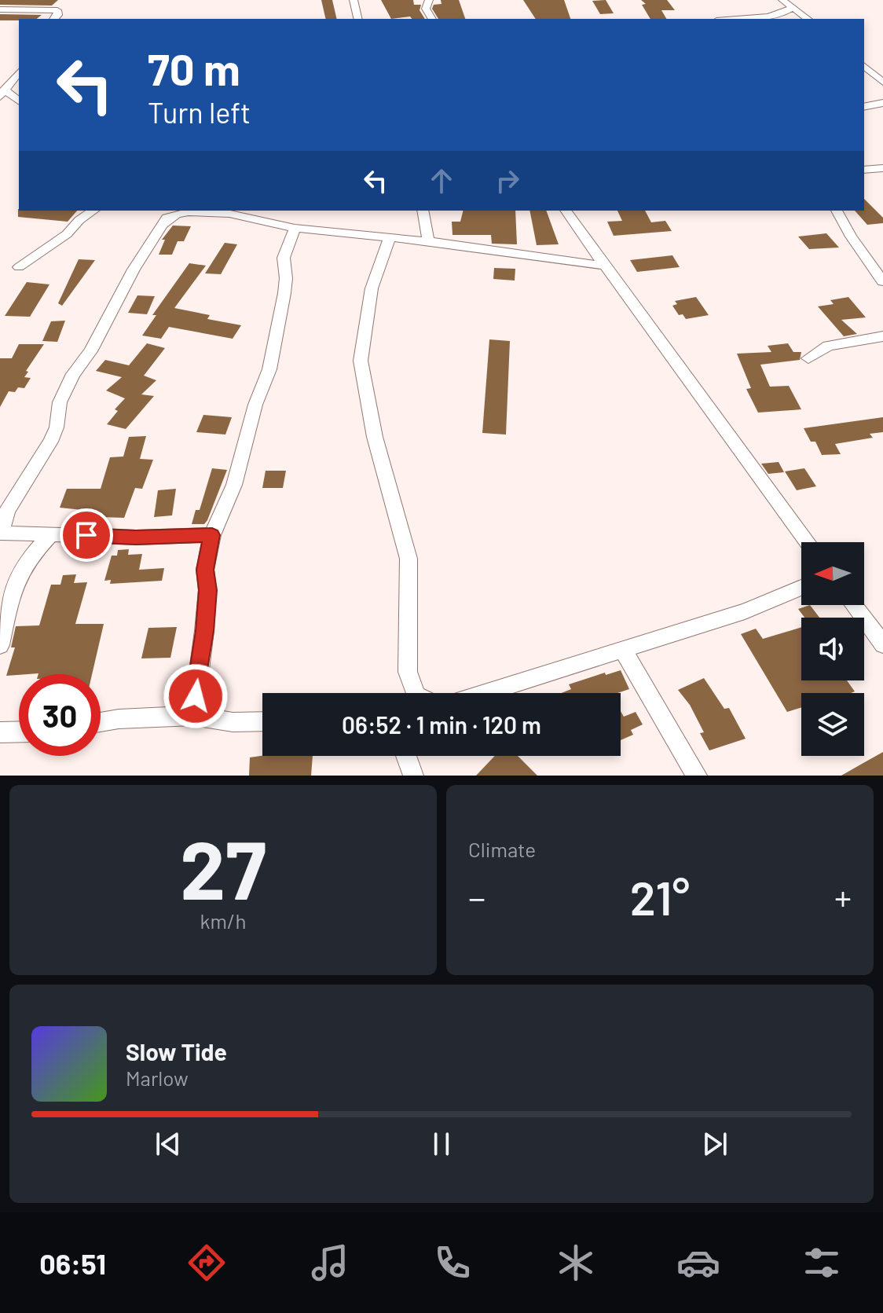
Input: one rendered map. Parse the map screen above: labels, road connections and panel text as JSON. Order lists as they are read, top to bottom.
{
  "north": "left",
  "page": {
    "turn": ["70 m", "Turn left"],
    "limit": "30",
    "trip": "06:52 · 1 min · 120 m",
    "tile": [
      ["27", "km/h"],
      "Climate"
    ],
    "heat": ["−", "21°", "+"],
    "song": ["Slow Tide", "Marlow"],
    "tabs": "06:51"
  }
}
